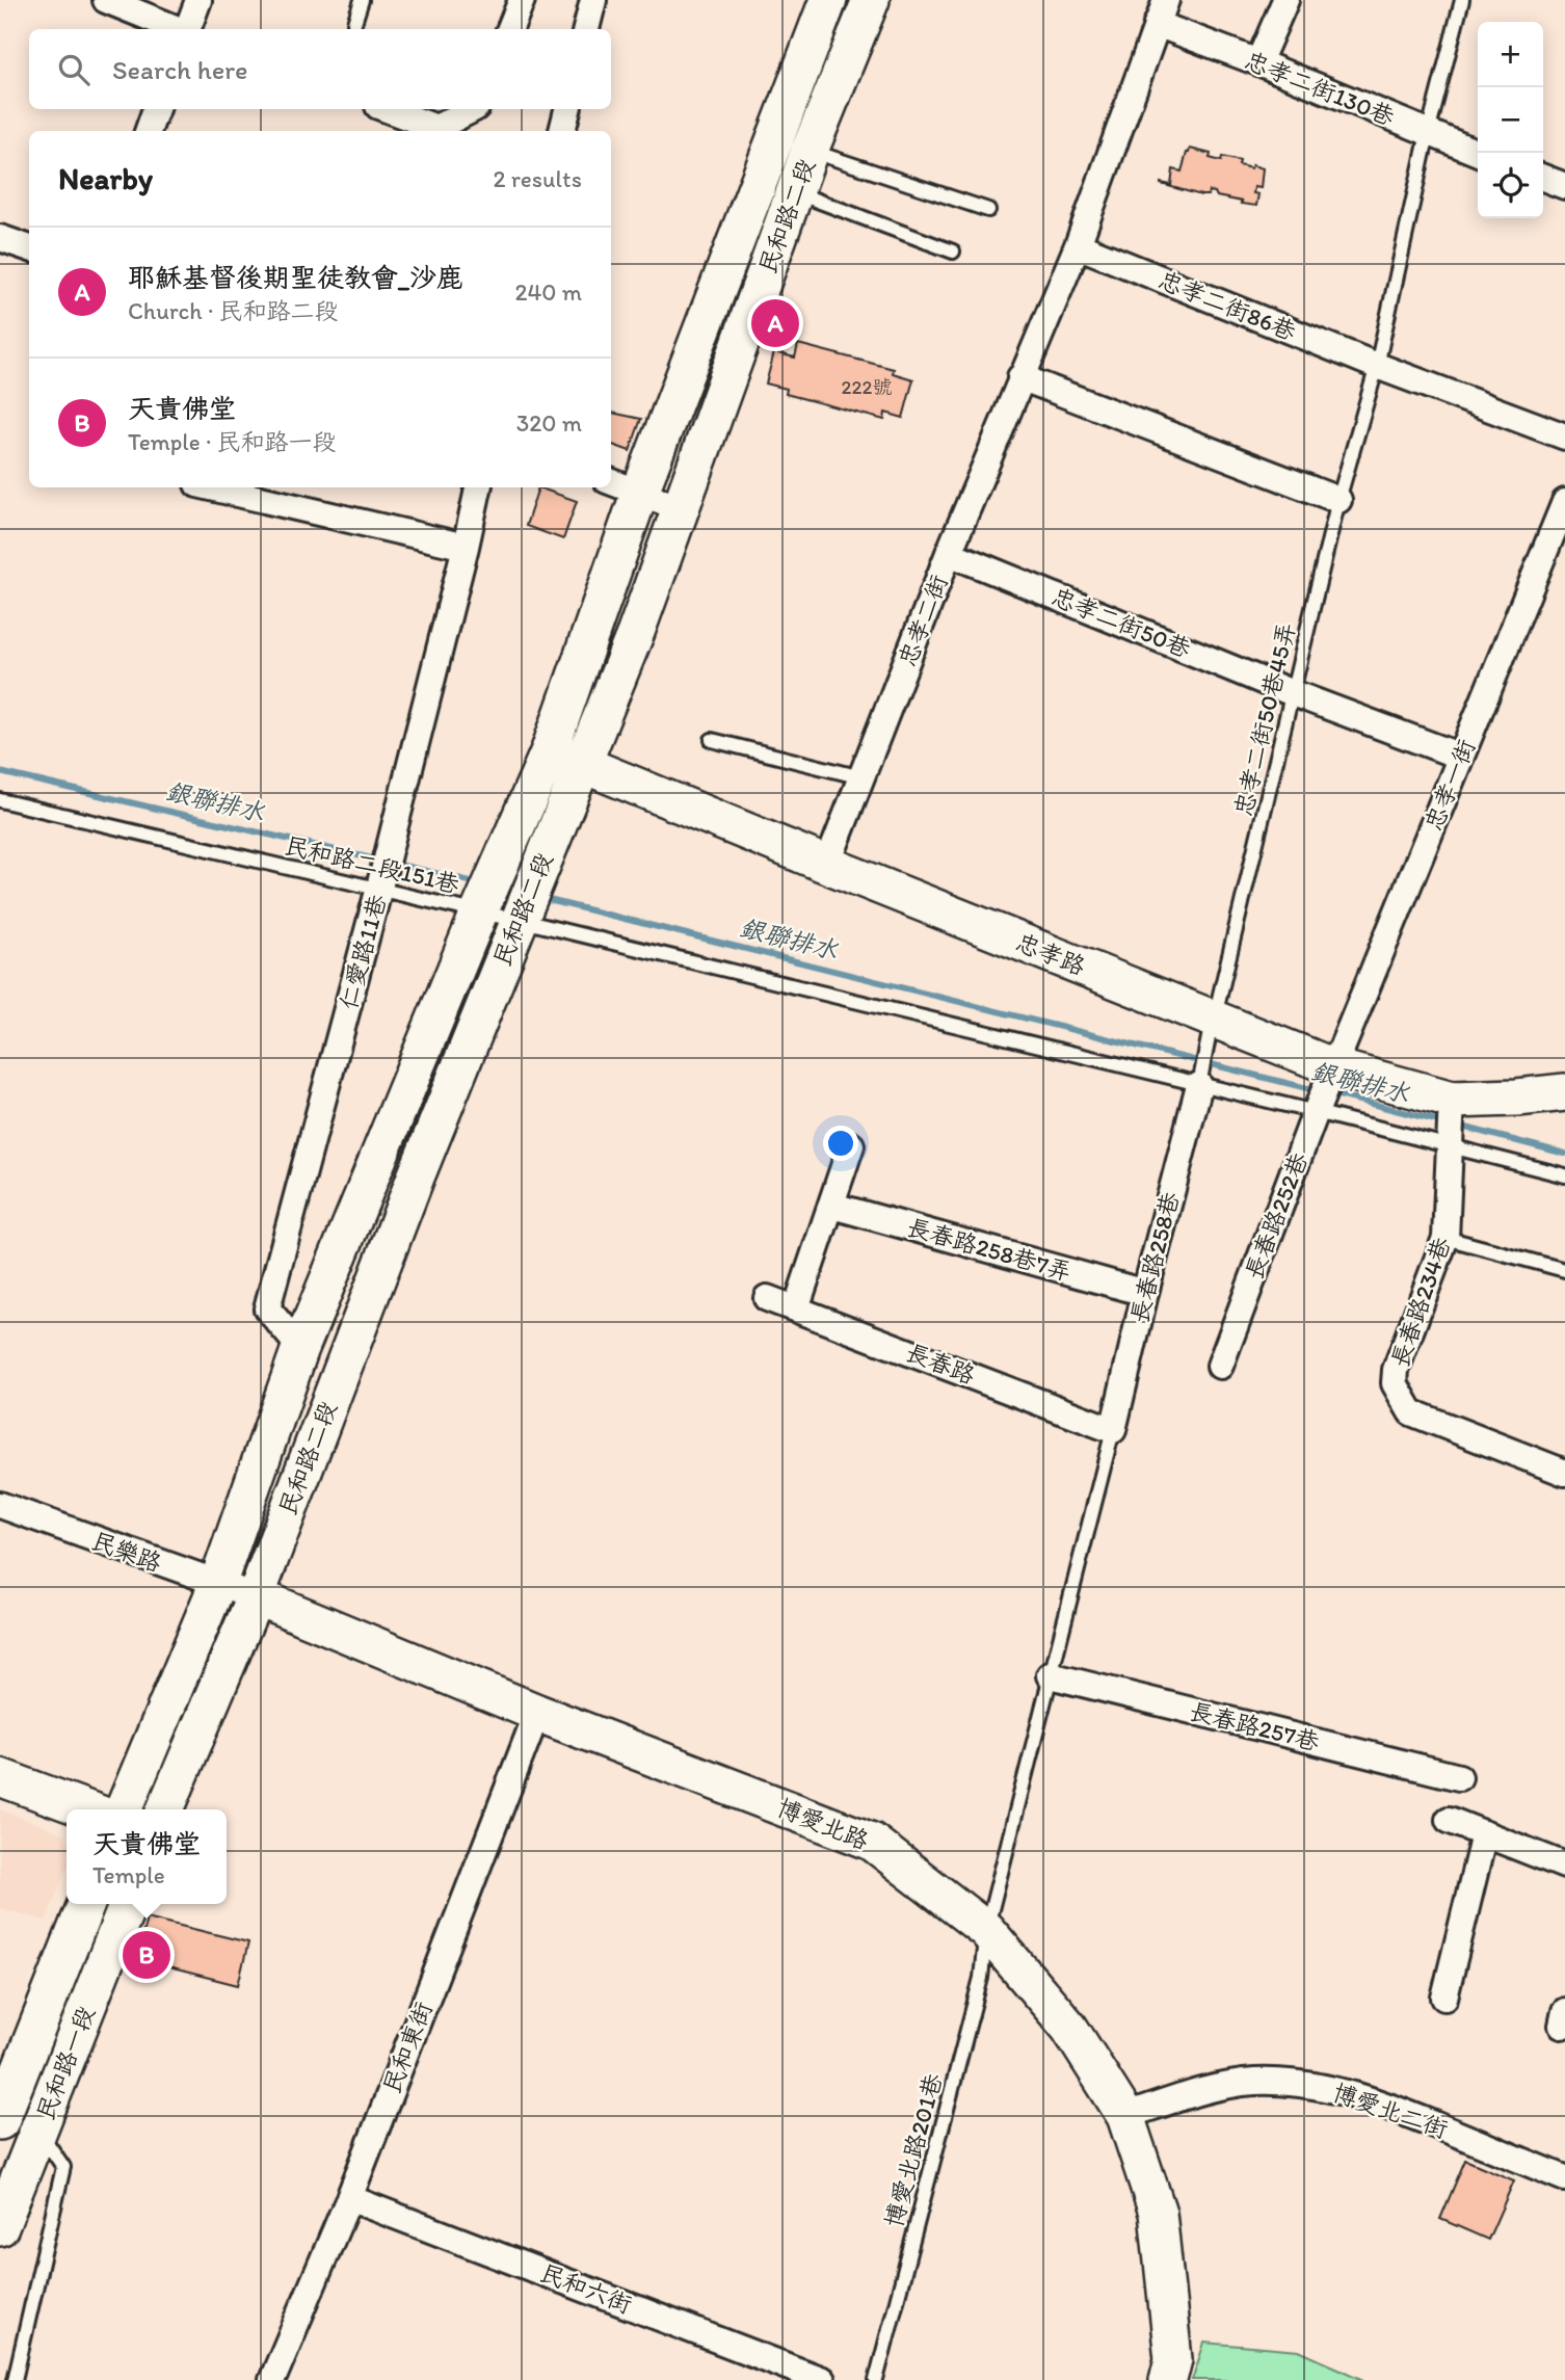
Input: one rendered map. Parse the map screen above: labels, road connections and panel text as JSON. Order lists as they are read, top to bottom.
{
  "streets": {
    "street": [
      "忠孝二街130巷",
      "民和路二段",
      "忠孝二街86巷",
      "忠孝二街",
      "忠孝二街50巷",
      "忠孝一街",
      "仁愛路11巷",
      "忠孝路",
      "長春路252巷",
      "長春路258巷7弄",
      "長春路258巷",
      "長春路234巷",
      "長春路",
      "民樂路",
      "長春路257巷",
      "博愛北路",
      "民和東街",
      "民和路一段",
      "博愛北二街",
      "民和六街"
    ],
    "lane": ["忠孝二街50巷45弄", "民和路二段151巷", "博愛北路201巷"]
  },
  "crossings": [
    ["忠孝二街130巷", "忠孝二街"],
    ["忠孝二街130巷", "忠孝二街50巷45弄"],
    ["民和路二段", "民和路二段151巷"],
    ["民和路二段", "仁愛路11巷"],
    ["民和路二段", "忠孝路"],
    ["民和路二段", "民樂路"],
    ["民和路二段", "博愛北路"],
    ["忠孝二街86巷", "忠孝二街"],
    ["忠孝二街86巷", "忠孝二街50巷45弄"],
    ["忠孝二街", "忠孝二街50巷"],
    ["忠孝二街", "忠孝路"],
    ["忠孝二街50巷", "忠孝二街50巷45弄"],
    ["忠孝二街50巷", "忠孝一街"],
    ["忠孝二街50巷45弄", "民和路二段151巷"],
    ["忠孝二街50巷45弄", "忠孝路"],
    ["忠孝二街50巷45弄", "長春路258巷"],
    ["忠孝一街", "忠孝路"],
    ["忠孝一街", "長春路252巷"],
    ["民和路二段151巷", "仁愛路11巷"],
    ["民和路二段151巷", "長春路252巷"],
    ["民和路二段151巷", "長春路258巷"],
    ["民和路二段151巷", "長春路234巷"],
    ["忠孝路", "長春路252巷"],
    ["忠孝路", "長春路234巷"],
    ["長春路258巷7弄", "長春路258巷"],
    ["長春路258巷", "長春路"],
    ["民樂路", "博愛北路"],
    ["博愛北路", "民和東街"],
    ["博愛北路", "博愛北二街"],
    ["博愛北路", "博愛北路201巷"],
    ["民和東街", "民和六街"]
  ],
  "water": ["銀聯排水"],
  "house_numbers": ["222號"],
  "page": {
    "map_buttons": ["+", "−"],
    "search": "Search here",
    "heading": ["Nearby", "2 results"],
    "list": [
      {
        "mark": "A",
        "name": "耶穌基督後期聖徒教會_沙鹿",
        "note": "Church · 民和路二段",
        "value": "240 m"
      },
      {
        "mark": "B",
        "name": "天貴佛堂",
        "note": "Temple · 民和路一段",
        "value": "320 m"
      }
    ],
    "pins": ["A", "B"],
    "popup": ["天貴佛堂", "Temple"]
  }
}
